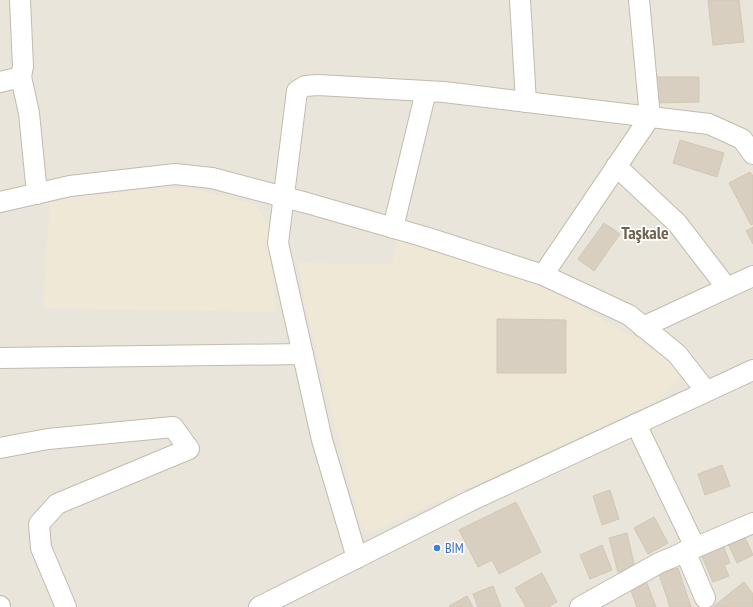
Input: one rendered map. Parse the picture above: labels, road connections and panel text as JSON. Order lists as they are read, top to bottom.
{
  "districts": ["Taşkale"],
  "places": ["BİM"]
}
